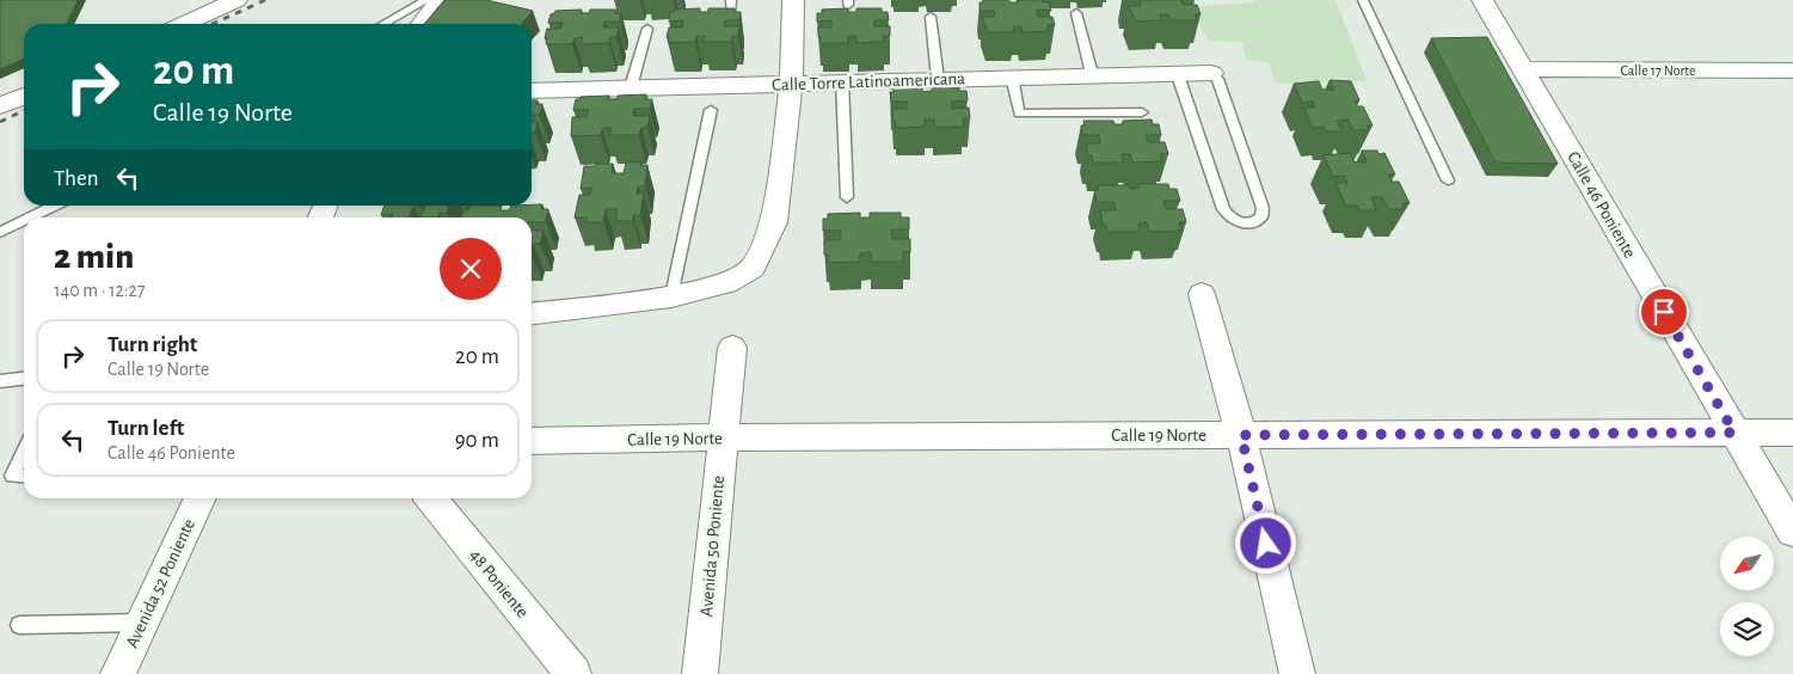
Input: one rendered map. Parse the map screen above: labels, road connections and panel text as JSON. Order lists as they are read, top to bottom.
{
  "streets": {
    "street": [
      "Calle 17 Norte",
      "Calle Torre Latinoamericana",
      "Calle 46 Poniente",
      "Calle 19 Norte",
      "Avenida 50 Poniente",
      "Avenida 52 Poniente",
      "48 Poniente"
    ]
  },
  "crossings": [
    ["Calle 17 Norte", "Calle 46 Poniente"],
    ["Calle 46 Poniente", "Calle 19 Norte"],
    ["Calle 19 Norte", "Avenida 50 Poniente"]
  ],
  "north": "bottom left",
  "page": {
    "turn": ["20 m", "Calle 19 Norte"],
    "then": "Then",
    "heading": ["2 min", "140 m · 12:27"],
    "list": [
      {
        "name": "Turn right",
        "note": "Calle 19 Norte",
        "value": "20 m"
      },
      {
        "name": "Turn left",
        "note": "Calle 46 Poniente",
        "value": "90 m"
      }
    ]
  }
}
